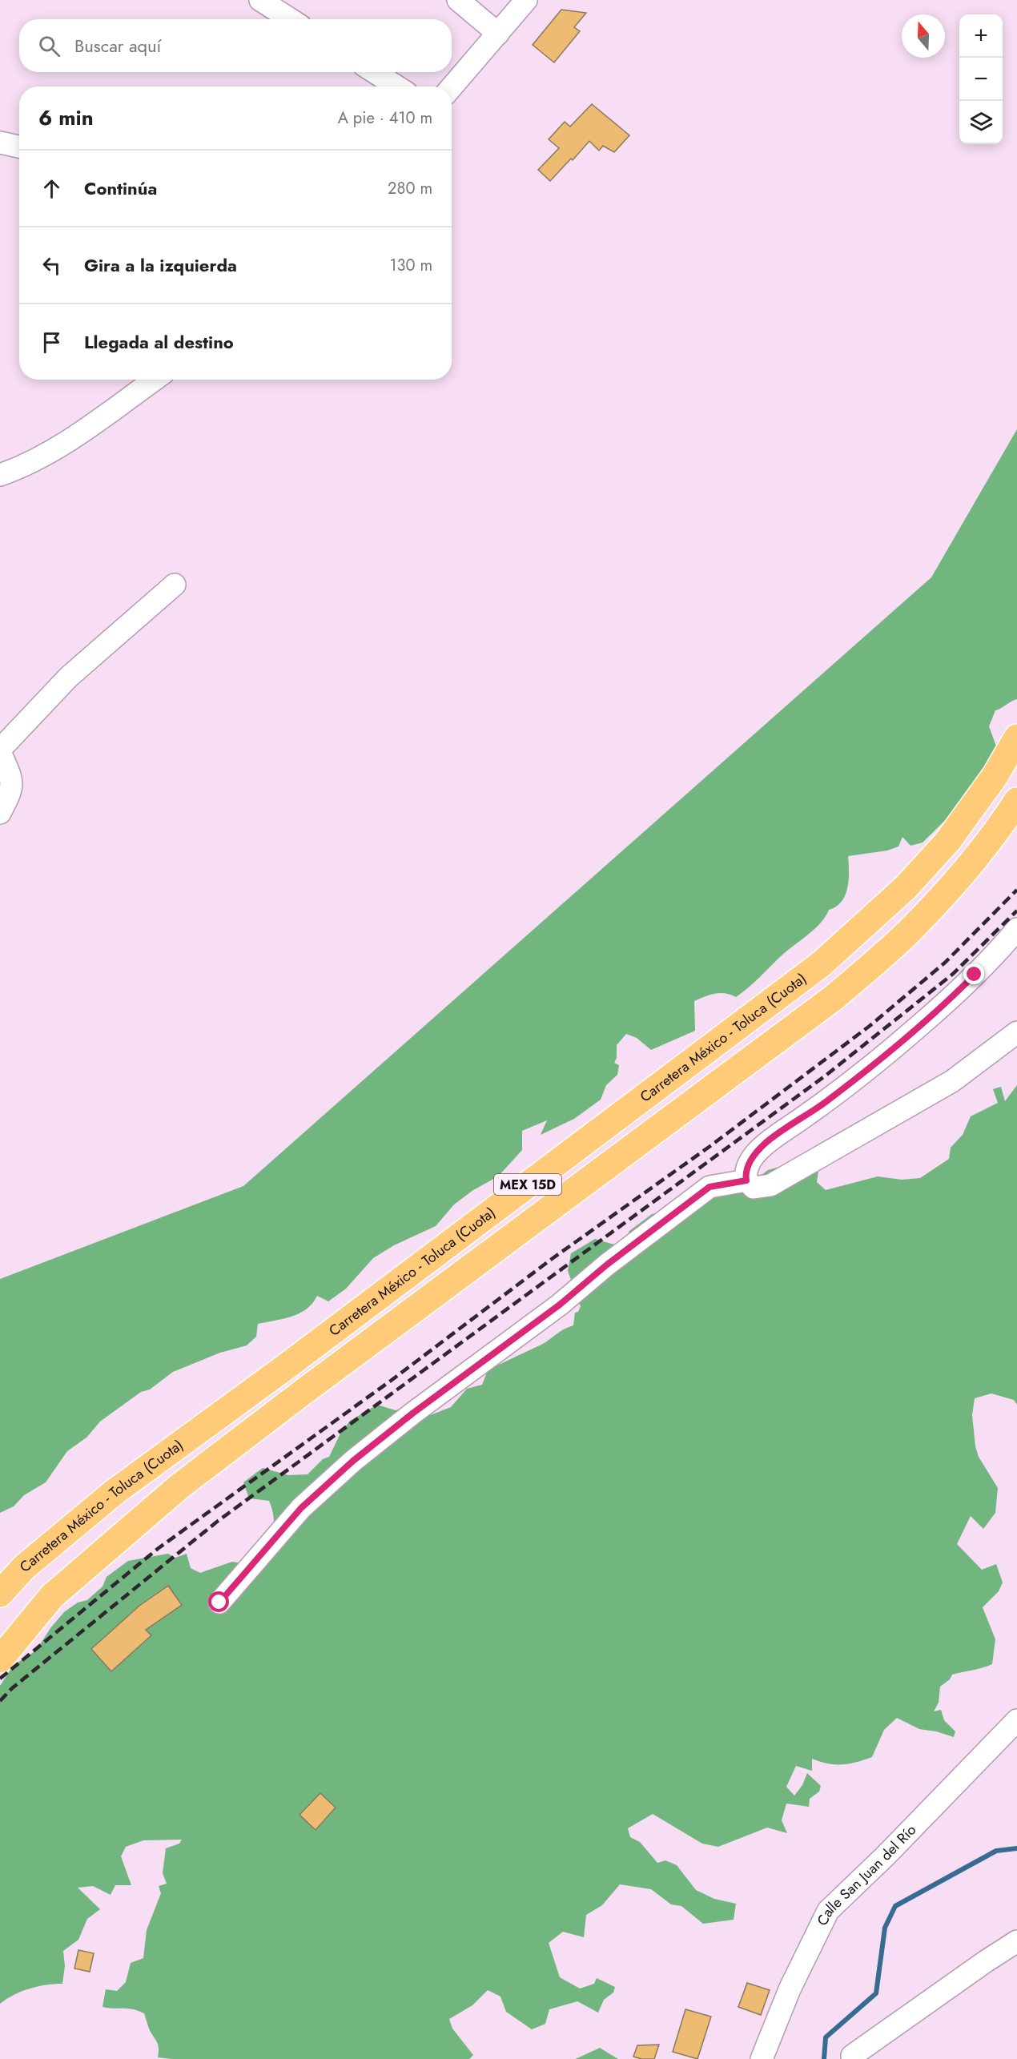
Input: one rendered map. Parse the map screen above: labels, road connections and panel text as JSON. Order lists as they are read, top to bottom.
{
  "streets": {
    "highway": ["Carretera México - Toluca (Cuota)", "MEX 15D"],
    "street": ["Calle San Juan del Río"]
  },
  "north": "top",
  "page": {
    "map_buttons": ["+", "−"],
    "search": "Buscar aquí",
    "heading": ["6 min", "A pie · 410 m"],
    "list": [
      ["Continúa", "280 m"],
      ["Gira a la izquierda", "130 m"],
      "Llegada al destino"
    ]
  }
}
